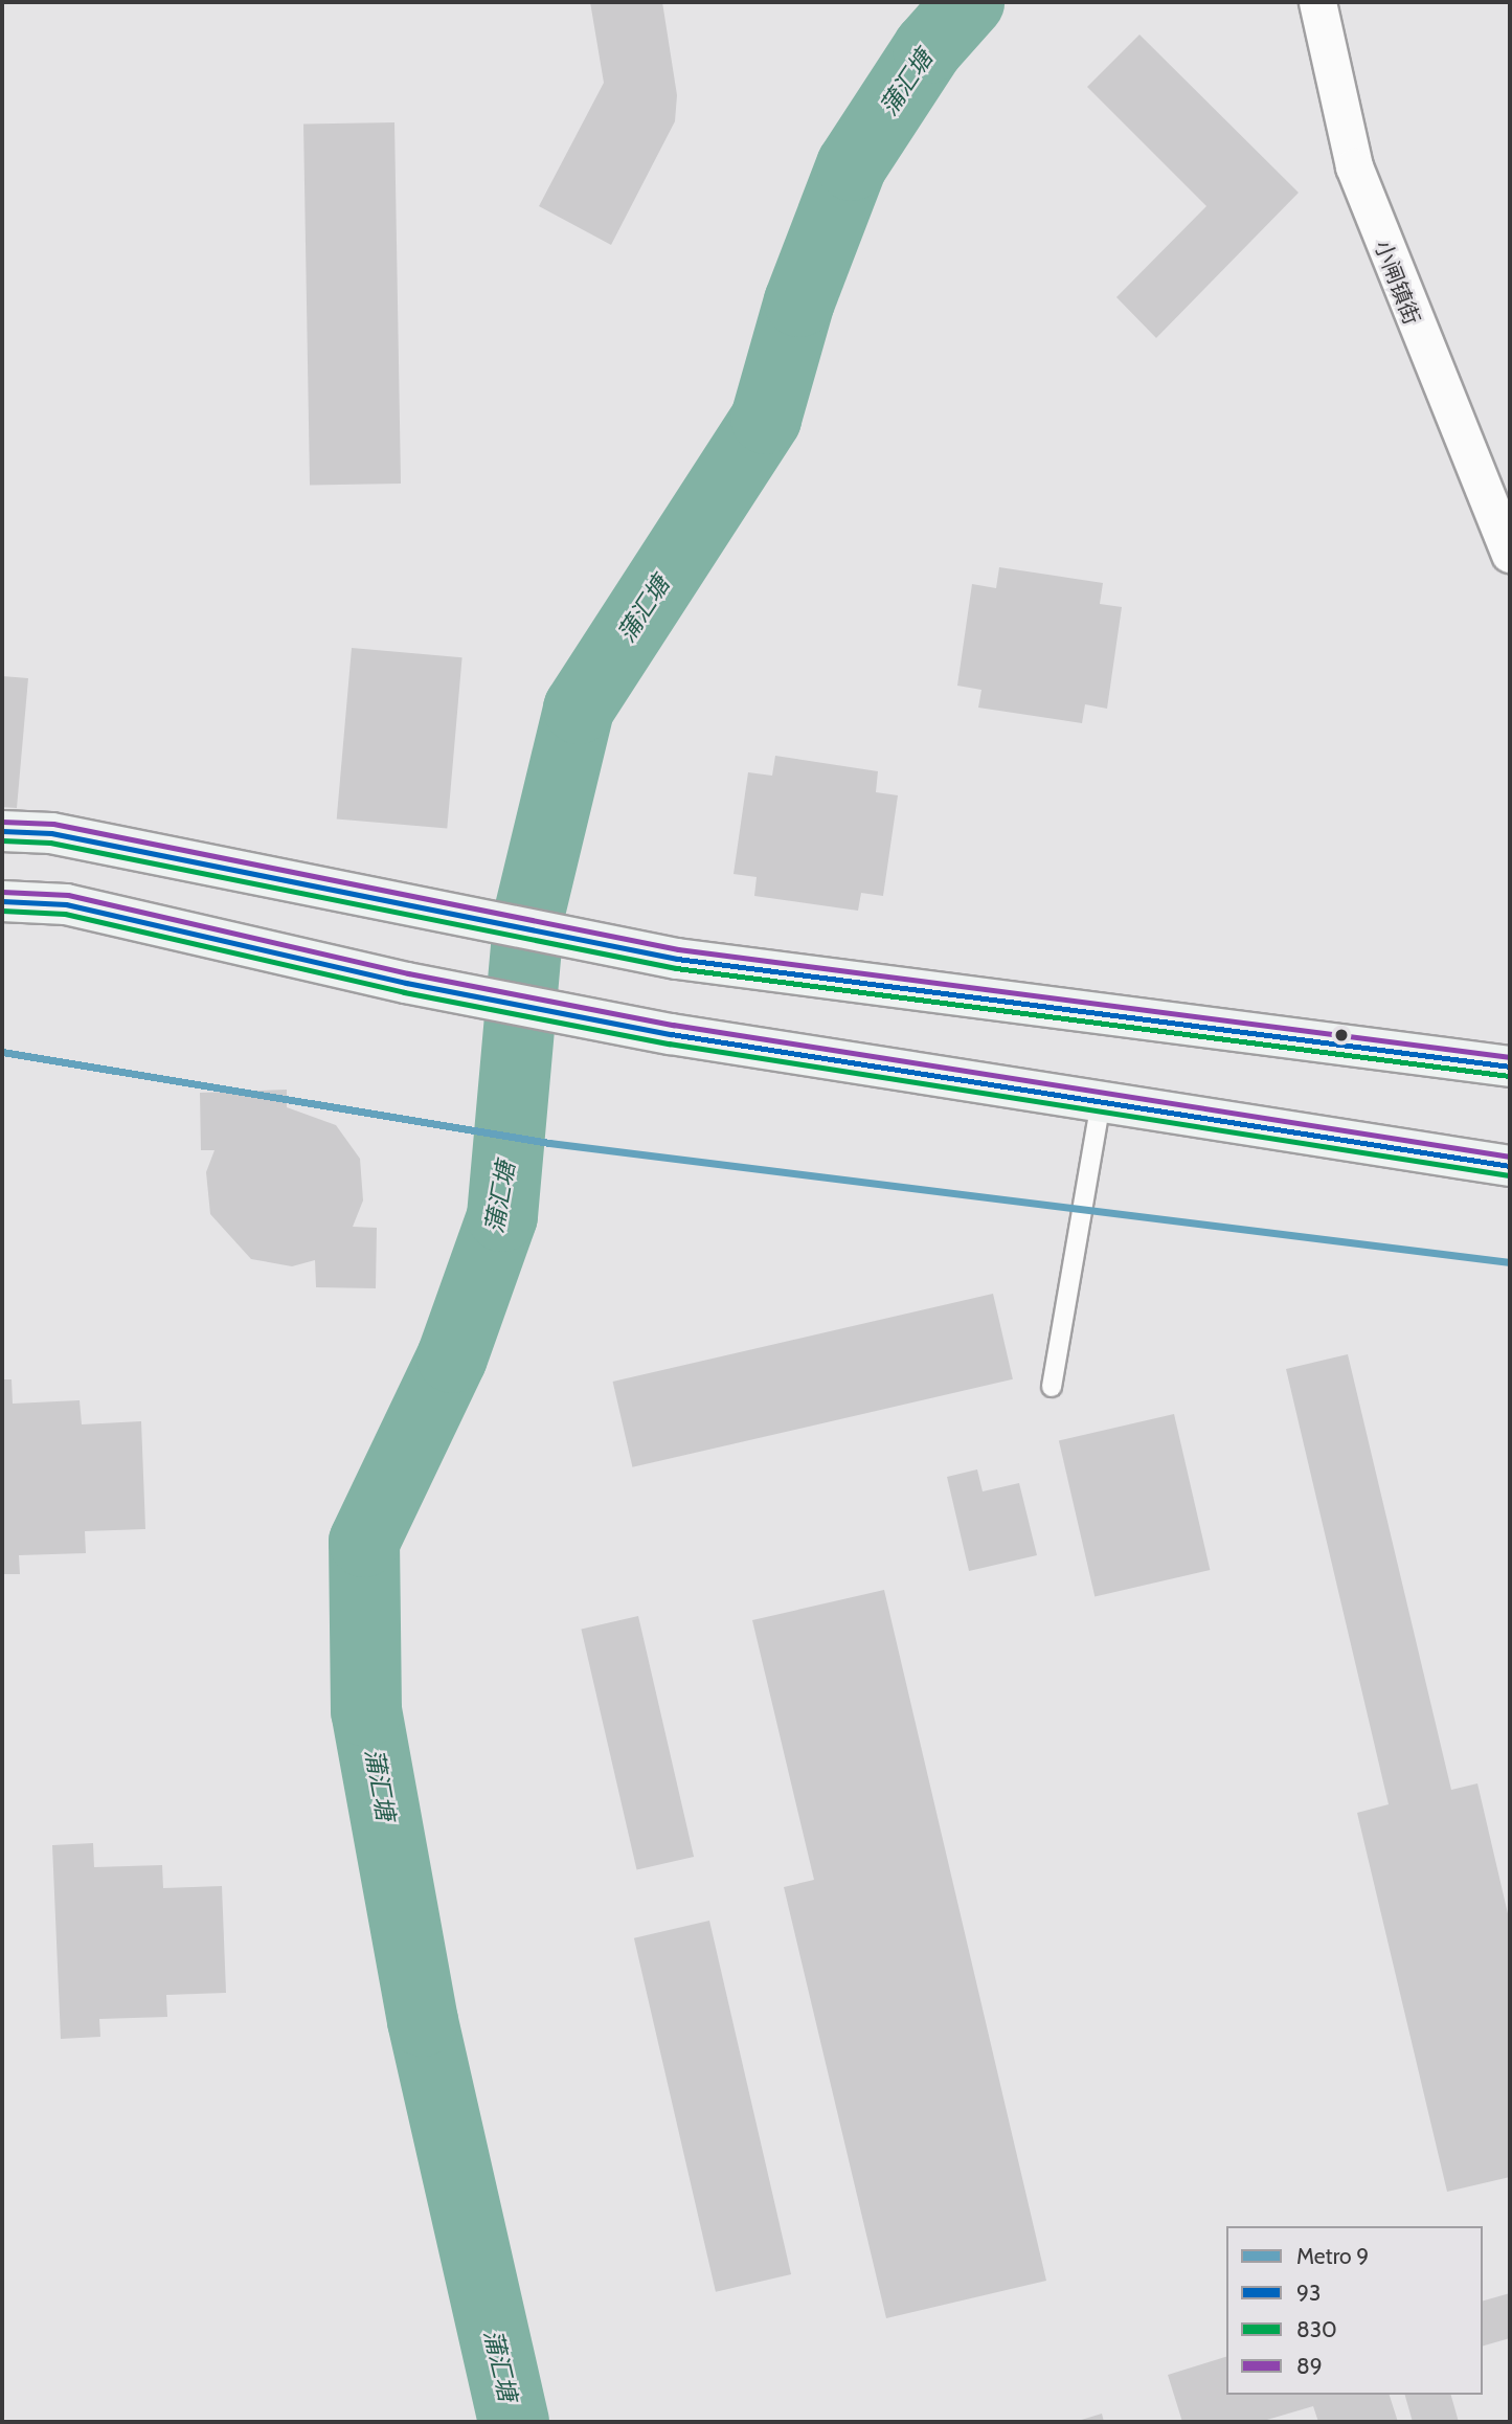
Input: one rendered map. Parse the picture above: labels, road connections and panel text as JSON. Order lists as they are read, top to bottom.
{
  "streets": {
    "street": ["小闸镇街"]
  },
  "water": ["蒲汇塘"],
  "lines": [
    "transit line 89",
    "transit line 93",
    "transit line 830",
    "metro line 9"
  ],
  "legend": [
    "Metro 9",
    "93",
    "830",
    "89"
  ]
}
